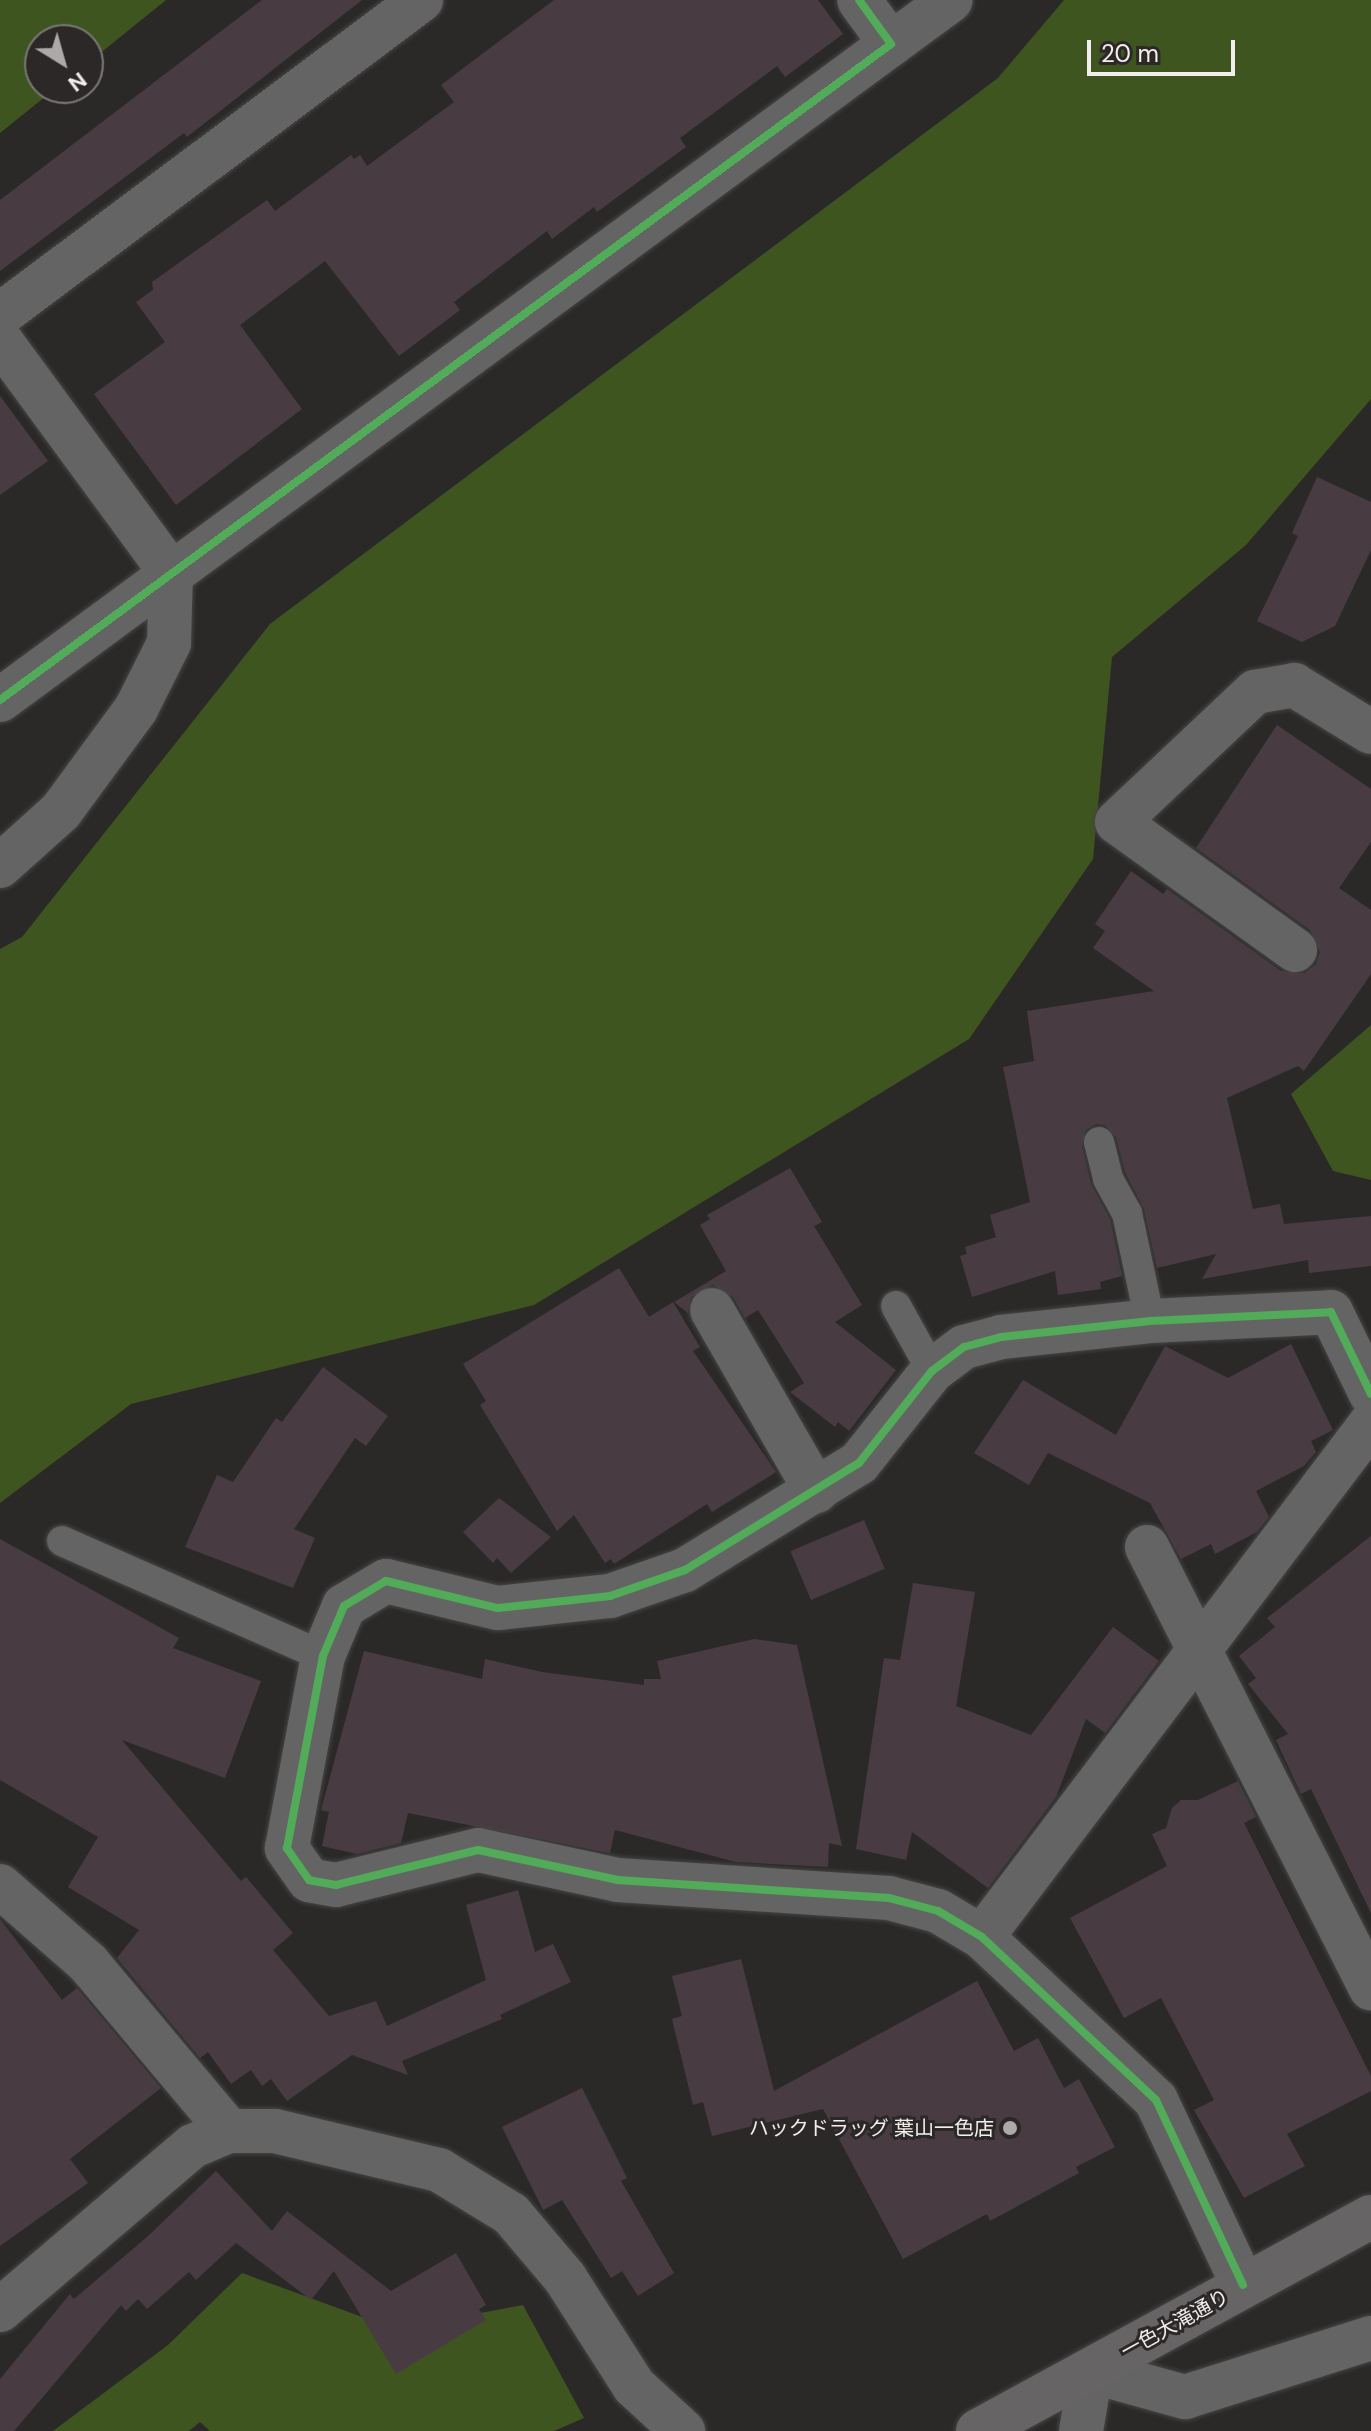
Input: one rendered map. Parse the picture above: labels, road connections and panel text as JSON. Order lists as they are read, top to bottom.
{
  "streets": {
    "main road": ["一色大滝通り"]
  },
  "places": ["ハックドラッグ 葉山一色店"],
  "scale_bar": "20 m",
  "north": "bottom right"
}
